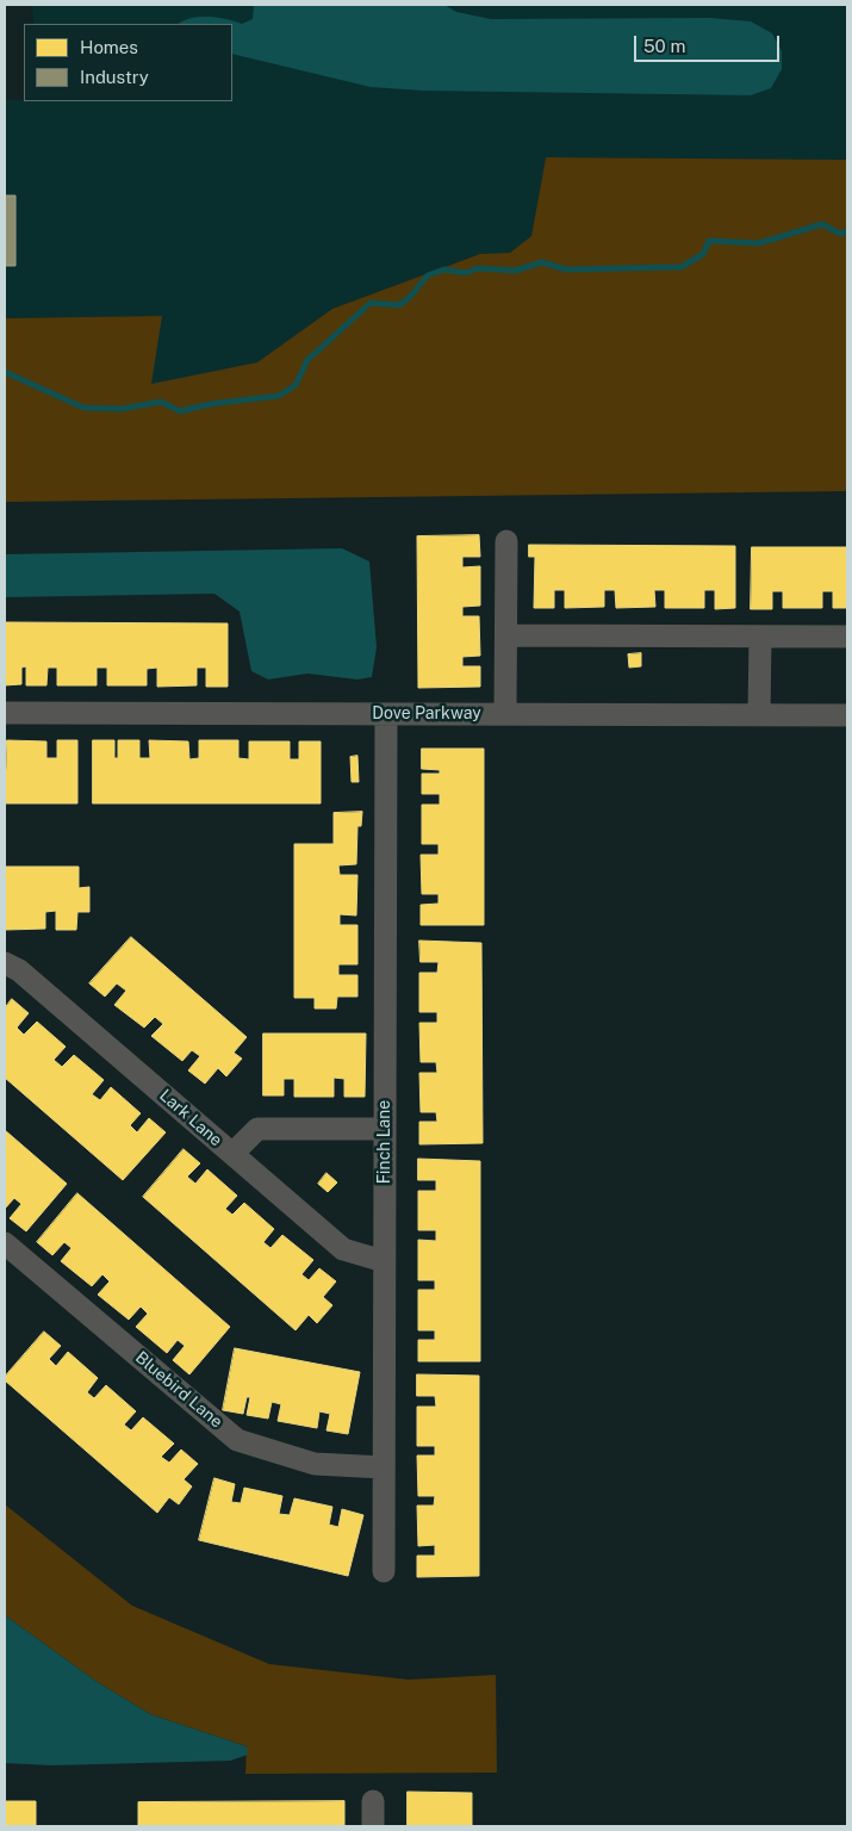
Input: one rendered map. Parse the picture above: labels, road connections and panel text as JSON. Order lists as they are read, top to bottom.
{
  "streets": {
    "street": [
      "Dove Parkway",
      "Lark Lane",
      "Finch Lane",
      "Bluebird Lane"
    ]
  },
  "crossings": [
    ["Dove Parkway", "Finch Lane"],
    ["Lark Lane", "Finch Lane"],
    ["Finch Lane", "Bluebird Lane"]
  ],
  "legend": ["Homes", "Industry"],
  "scale_bar": "50 m"
}
